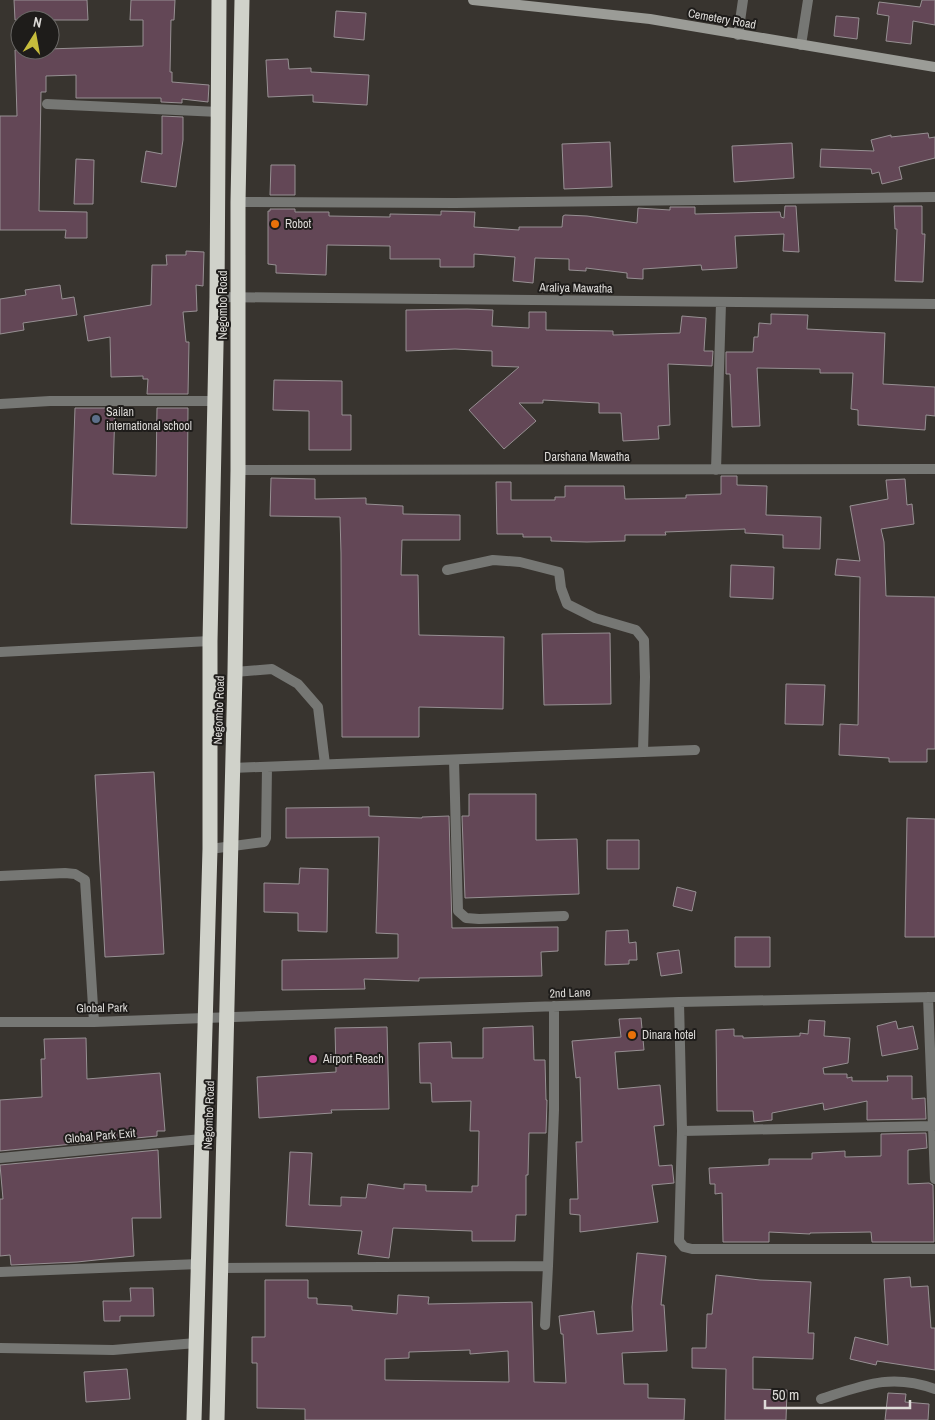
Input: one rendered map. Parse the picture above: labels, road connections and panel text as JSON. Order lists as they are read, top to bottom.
{
  "streets": {
    "highway": ["Negombo Road"],
    "street": [
      "Cemetery Road",
      "Araliya Mawatha",
      "Darshana Mawatha",
      "2nd Lane",
      "Global Park",
      "Global Park Exit"
    ]
  },
  "crossings": [
    ["Araliya Mawatha", "Negombo Road"],
    ["Negombo Road", "Darshana Mawatha"],
    ["Negombo Road", "2nd Lane"],
    ["Negombo Road", "Global Park"],
    ["Negombo Road", "Global Park Exit"],
    ["2nd Lane", "Global Park"]
  ],
  "places": [
    "Robot",
    "Sailan international school",
    "Dinara hotel",
    "Airport Reach"
  ],
  "scale_bar": "50 m",
  "north": "top"
}
